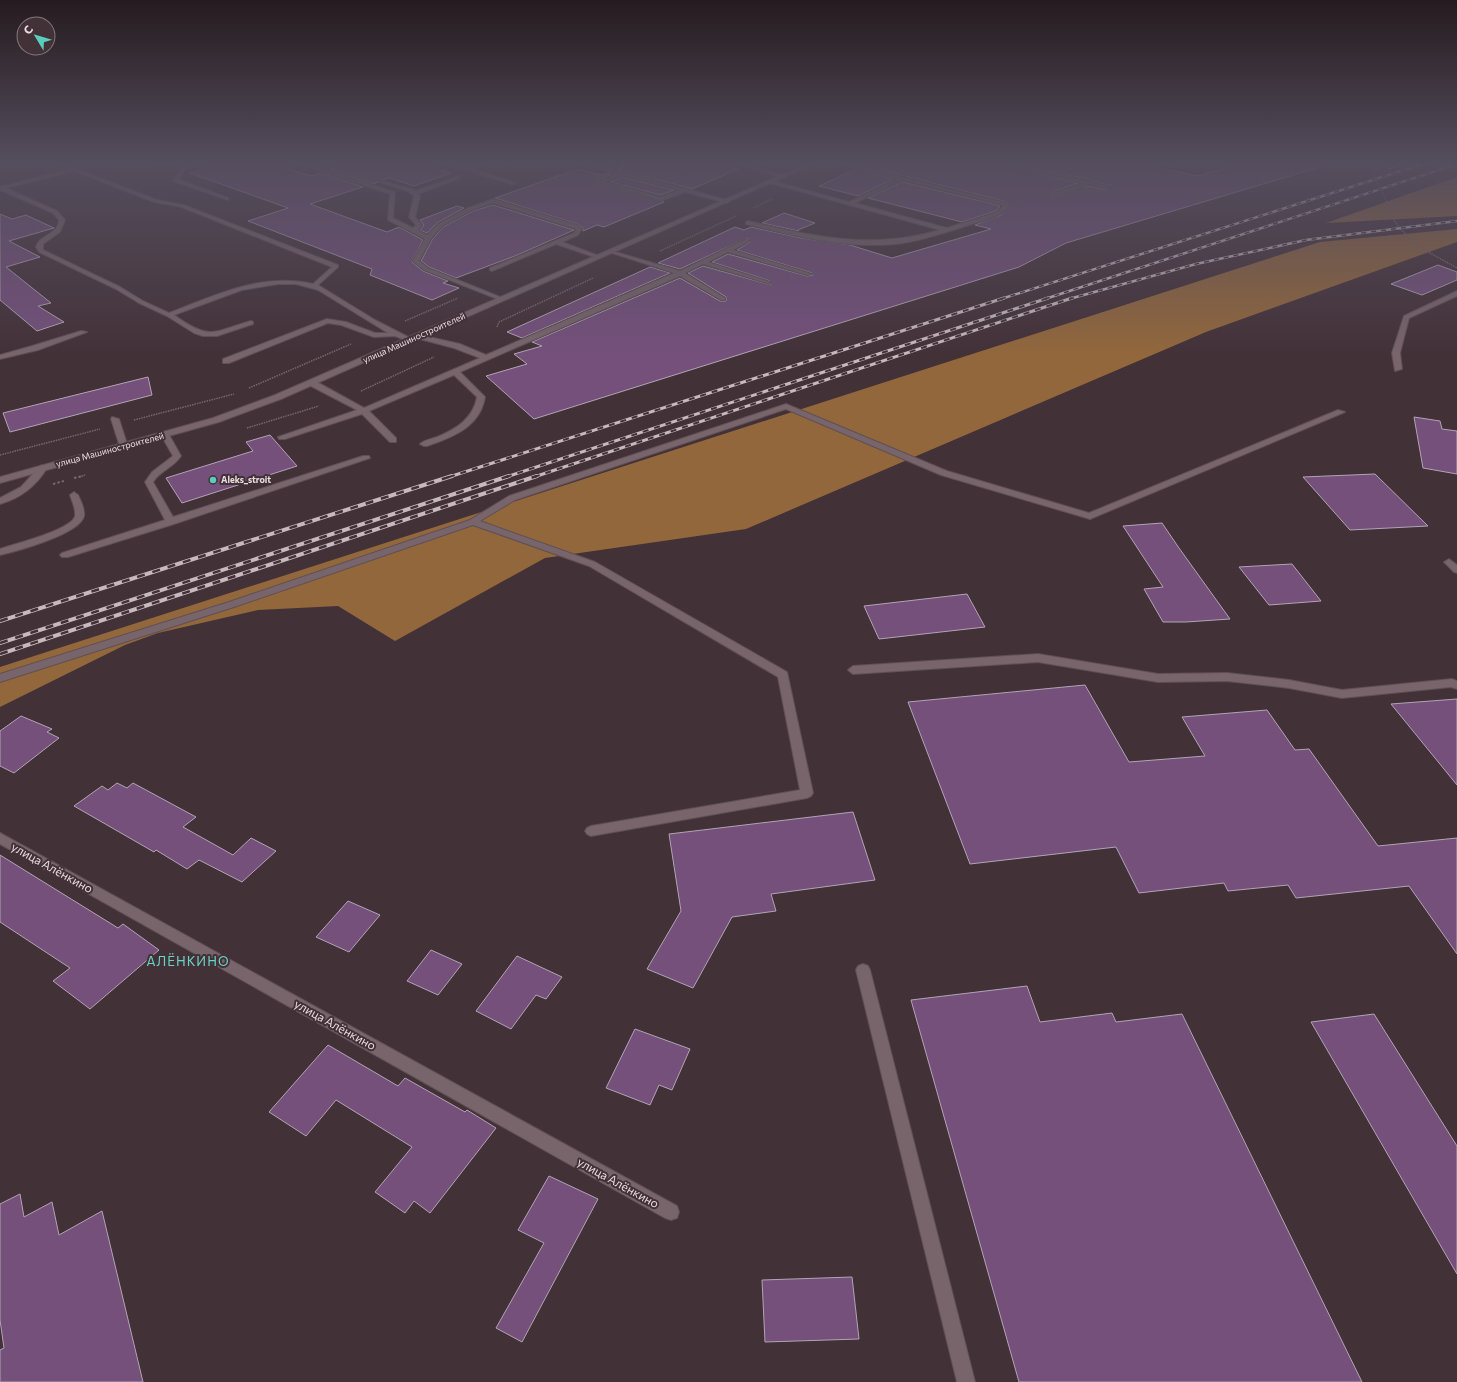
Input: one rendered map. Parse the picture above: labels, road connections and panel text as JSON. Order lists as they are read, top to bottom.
{
  "streets": {
    "main road": ["улица Машиностроителей", "улица Алёнкино"]
  },
  "districts": ["АЛЁНКИНО"],
  "places": ["Aleks_stroit"],
  "north": "top left"
}
